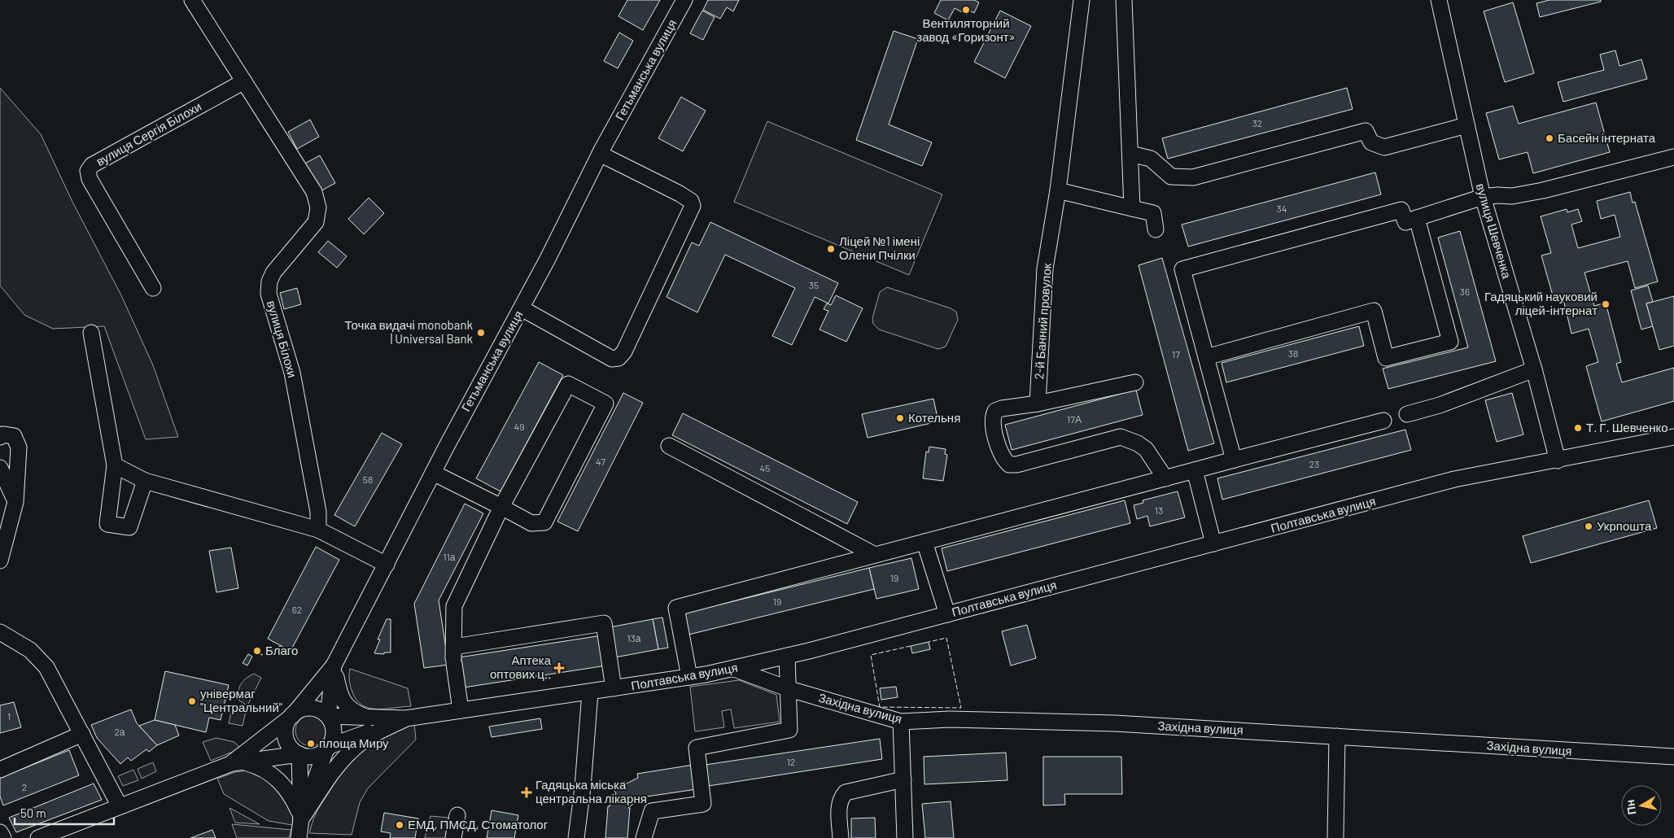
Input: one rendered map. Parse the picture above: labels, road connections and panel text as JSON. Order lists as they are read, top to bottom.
{
  "streets": {
    "street": [
      "Гетьманська вулиця",
      "вулиця Сергія Білохи",
      "вулиця Шевченка",
      "2-й Банний провулок",
      "вулиця Білохи",
      "Полтавська вулиця",
      "Західна вулиця"
    ]
  },
  "crossings": [
    ["Гетьманська вулиця", "Полтавська вулиця"],
    ["вулиця Сергія Білохи", "вулиця Білохи"],
    ["вулиця Шевченка", "Полтавська вулиця"],
    ["Полтавська вулиця", "Західна вулиця"]
  ],
  "places": {
    "other": [
      "Вентиляторний завод «Горизонт»",
      "Басейн інтерната",
      "Ліцей №1 імені Олени Пчілки",
      "Гадяцький науковий ліцей-інтернат",
      "Точка видачі monobank | Universal Bank",
      "Котельня",
      "Т. Г. Шевченко",
      "Укрпошта",
      "Благо",
      "універмаг \"Центральний\"",
      "площа Миру",
      "ЕМД, ПМСД, Стоматолог"
    ],
    "health": ["Аптека оптових ц‥", "Гадяцька міська центральна лікарня"]
  },
  "house_numbers": [
    "32",
    "34",
    "35",
    "36",
    "38",
    "17",
    "17А",
    "49",
    "47",
    "23",
    "45",
    "58",
    "13",
    "11а",
    "19",
    "19",
    "62",
    "13а",
    "1",
    "2а",
    "12",
    "2"
  ],
  "scale_bar": "50 m",
  "north": "left"
}
